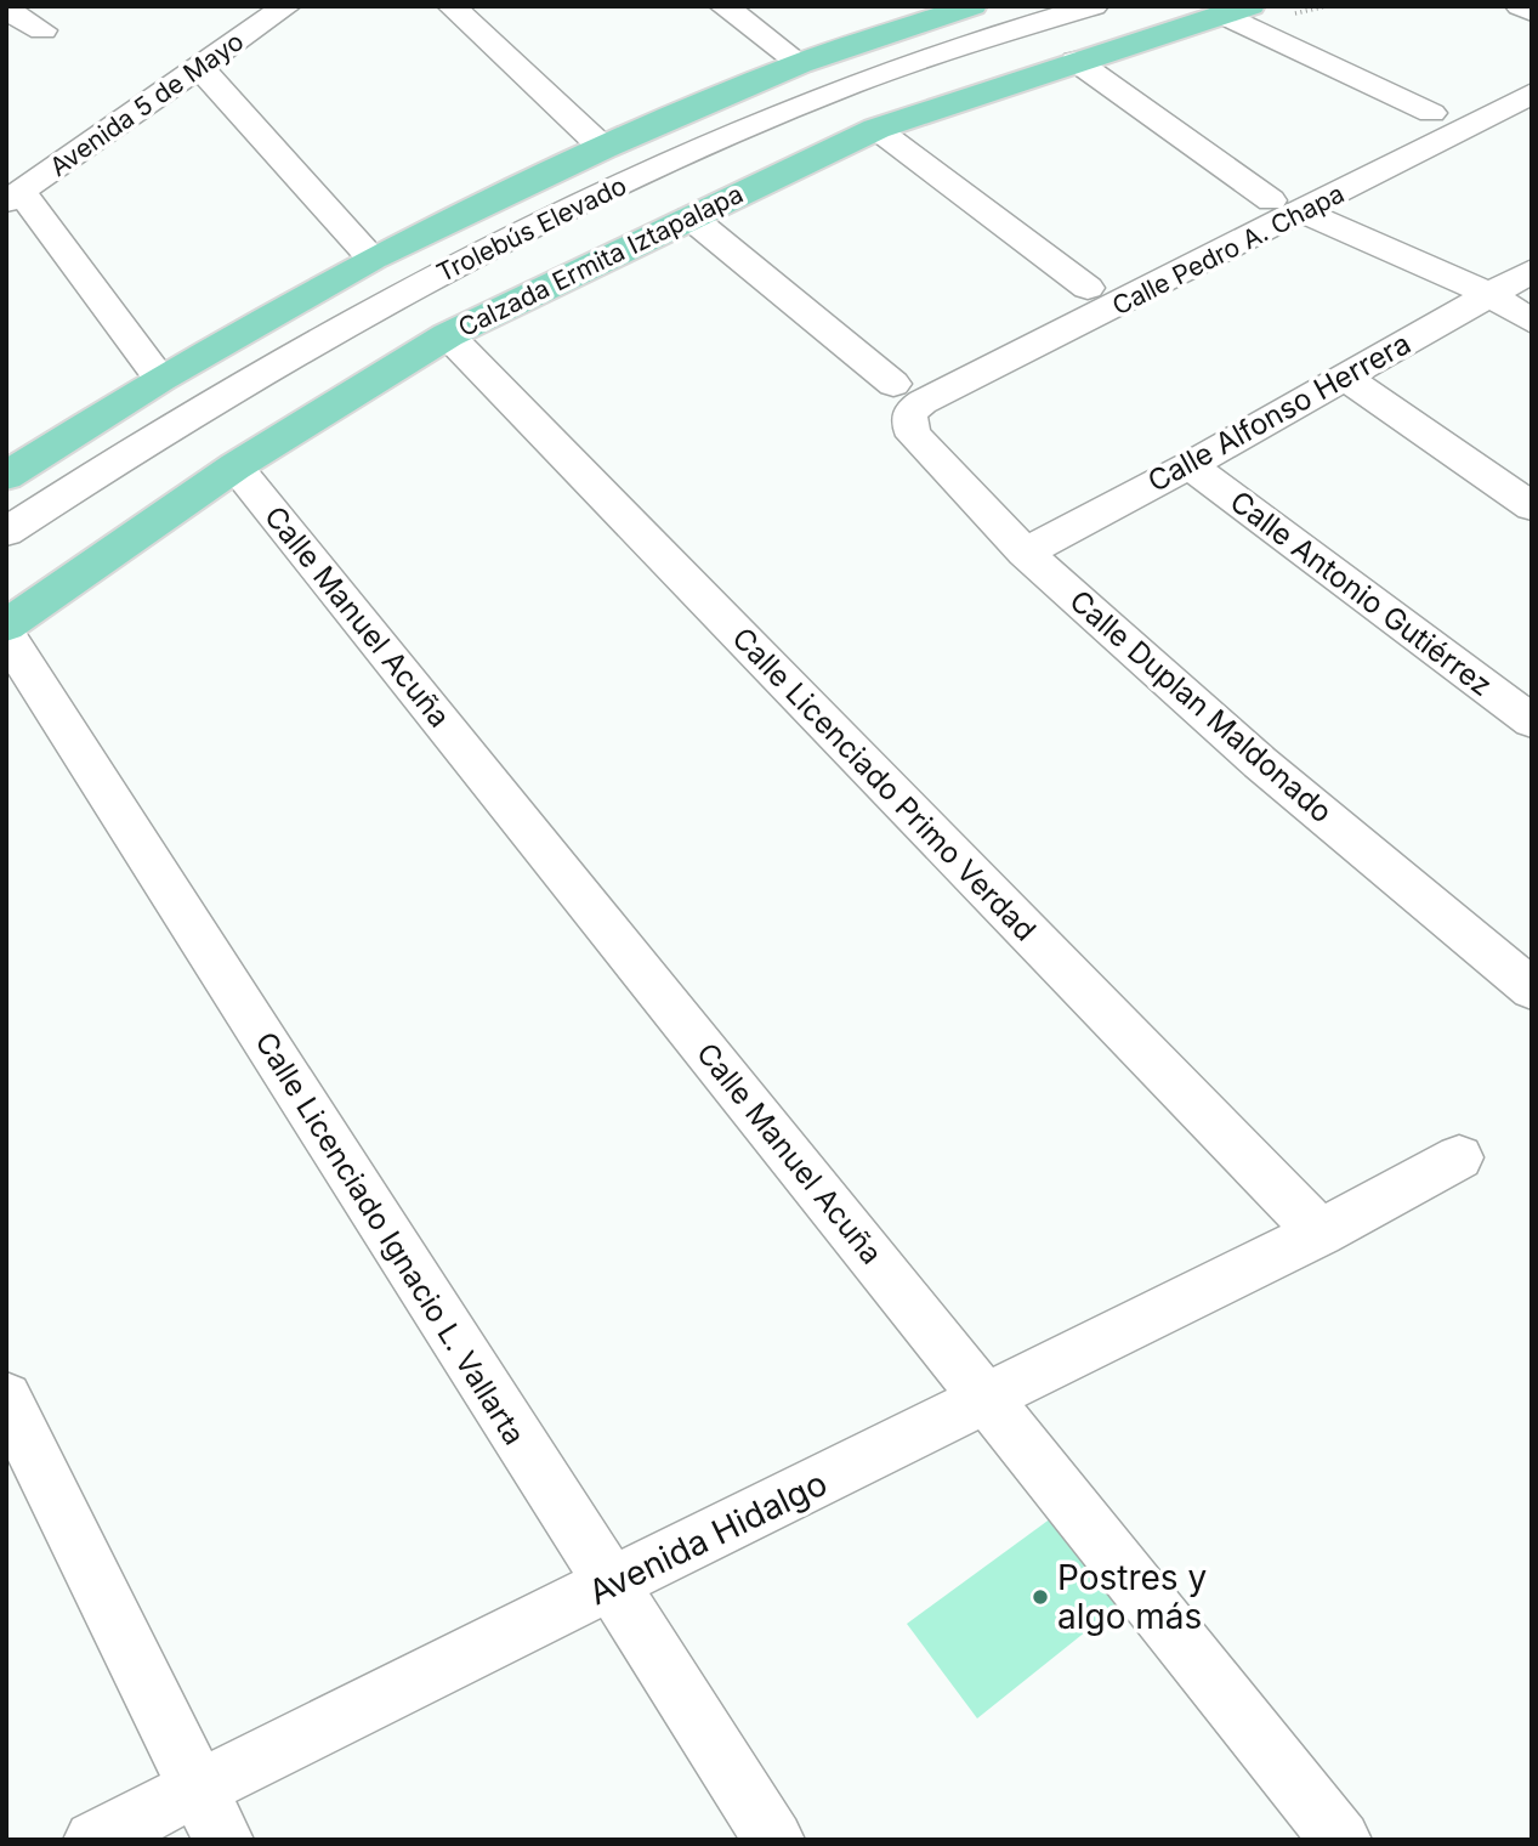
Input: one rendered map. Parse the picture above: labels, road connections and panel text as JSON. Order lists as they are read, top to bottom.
{
  "streets": {
    "main road": ["Calzada Ermita Iztapalapa"],
    "street": [
      "Avenida 5 de Mayo",
      "Trolebús Elevado",
      "Calle Pedro A. Chapa",
      "Calle Alfonso Herrera",
      "Calle Antonio Gutiérrez",
      "Calle Manuel Acuña",
      "Calle Duplan Maldonado",
      "Calle Licenciado Primo Verdad",
      "Calle Licenciado Ignacio L. Vallarta",
      "Avenida Hidalgo"
    ]
  },
  "crossings": [
    ["Calle Pedro A. Chapa", "Calle Duplan Maldonado"],
    ["Calzada Ermita Iztapalapa", "Calle Manuel Acuña"],
    ["Calzada Ermita Iztapalapa", "Calle Licenciado Primo Verdad"],
    ["Calle Alfonso Herrera", "Calle Antonio Gutiérrez"],
    ["Calle Alfonso Herrera", "Calle Duplan Maldonado"],
    ["Calle Manuel Acuña", "Avenida Hidalgo"],
    ["Calle Licenciado Primo Verdad", "Avenida Hidalgo"],
    ["Calle Licenciado Ignacio L. Vallarta", "Avenida Hidalgo"]
  ],
  "places": ["Postres y algo más"]
}
